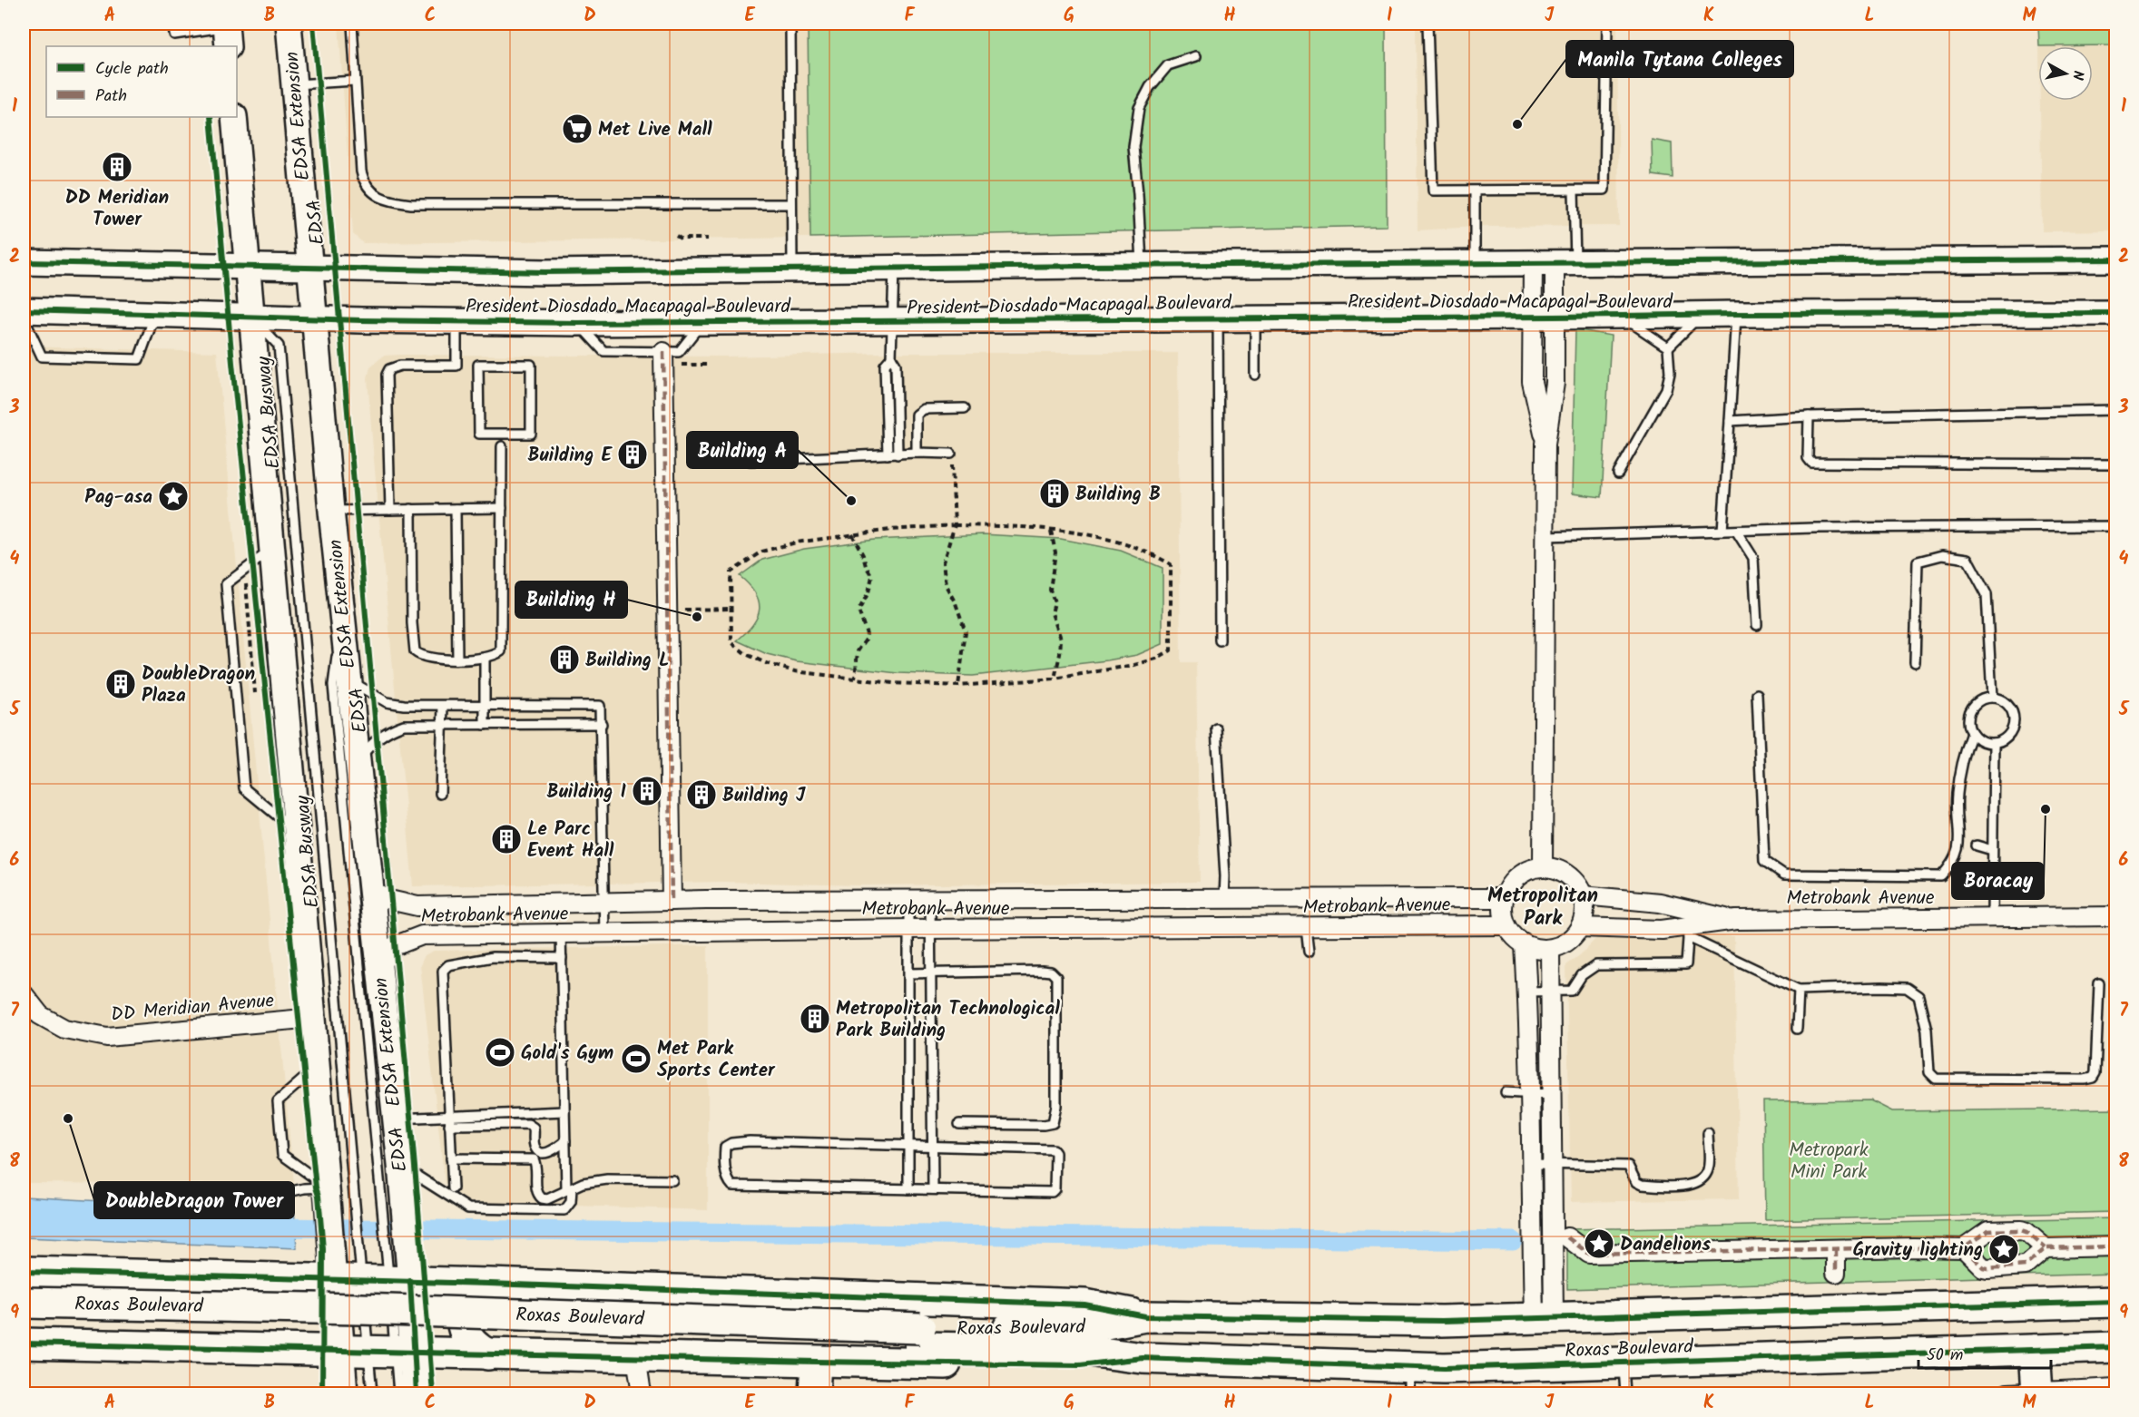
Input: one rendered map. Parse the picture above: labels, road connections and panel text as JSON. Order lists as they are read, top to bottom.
{
  "streets": {
    "highway": ["Roxas Boulevard"],
    "main road": ["EDSA Extension", "President Diosdado Macapagal Boulevard"],
    "street": ["Metrobank Avenue", "DD Meridian Avenue"],
    "lane": ["EDSA Busway"],
    "cycle path": ["EDSA"]
  },
  "crossings": [
    ["EDSA Extension", "President Diosdado Macapagal Boulevard"],
    ["EDSA Extension", "EDSA Busway"],
    ["EDSA Extension", "Metrobank Avenue"],
    ["President Diosdado Macapagal Boulevard", "EDSA Busway"]
  ],
  "districts": ["Metropolitan Park"],
  "parks": ["Metropark Mini Park"],
  "places": {
    "other": [
      "Manila Tytana Colleges",
      "Building A",
      "Building H",
      "Boracay",
      "DoubleDragon Tower"
    ],
    "supermarket": ["Met Live Mall"],
    "building": [
      "DD Meridian Tower",
      "Building E",
      "Building B",
      "Building L",
      "DoubleDragon Plaza",
      "Building I",
      "Building J",
      "Le Parc Event Hall",
      "Metropolitan Technological Park Building"
    ],
    "place": ["Pag-asa", "Dandelions", "Gravity lighting"],
    "sports": ["Gold's Gym", "Met Park Sports Center"]
  },
  "legend": ["Cycle path", "Path"],
  "scale_bar": "50 m",
  "north": "right",
  "grid": {
    "columns": [
      "A",
      "B",
      "C",
      "D",
      "E",
      "F",
      "G",
      "H",
      "I",
      "J",
      "K",
      "L",
      "M"
    ],
    "rows": [
      "1",
      "2",
      "3",
      "4",
      "5",
      "6",
      "7",
      "8",
      "9"
    ]
  }
}
